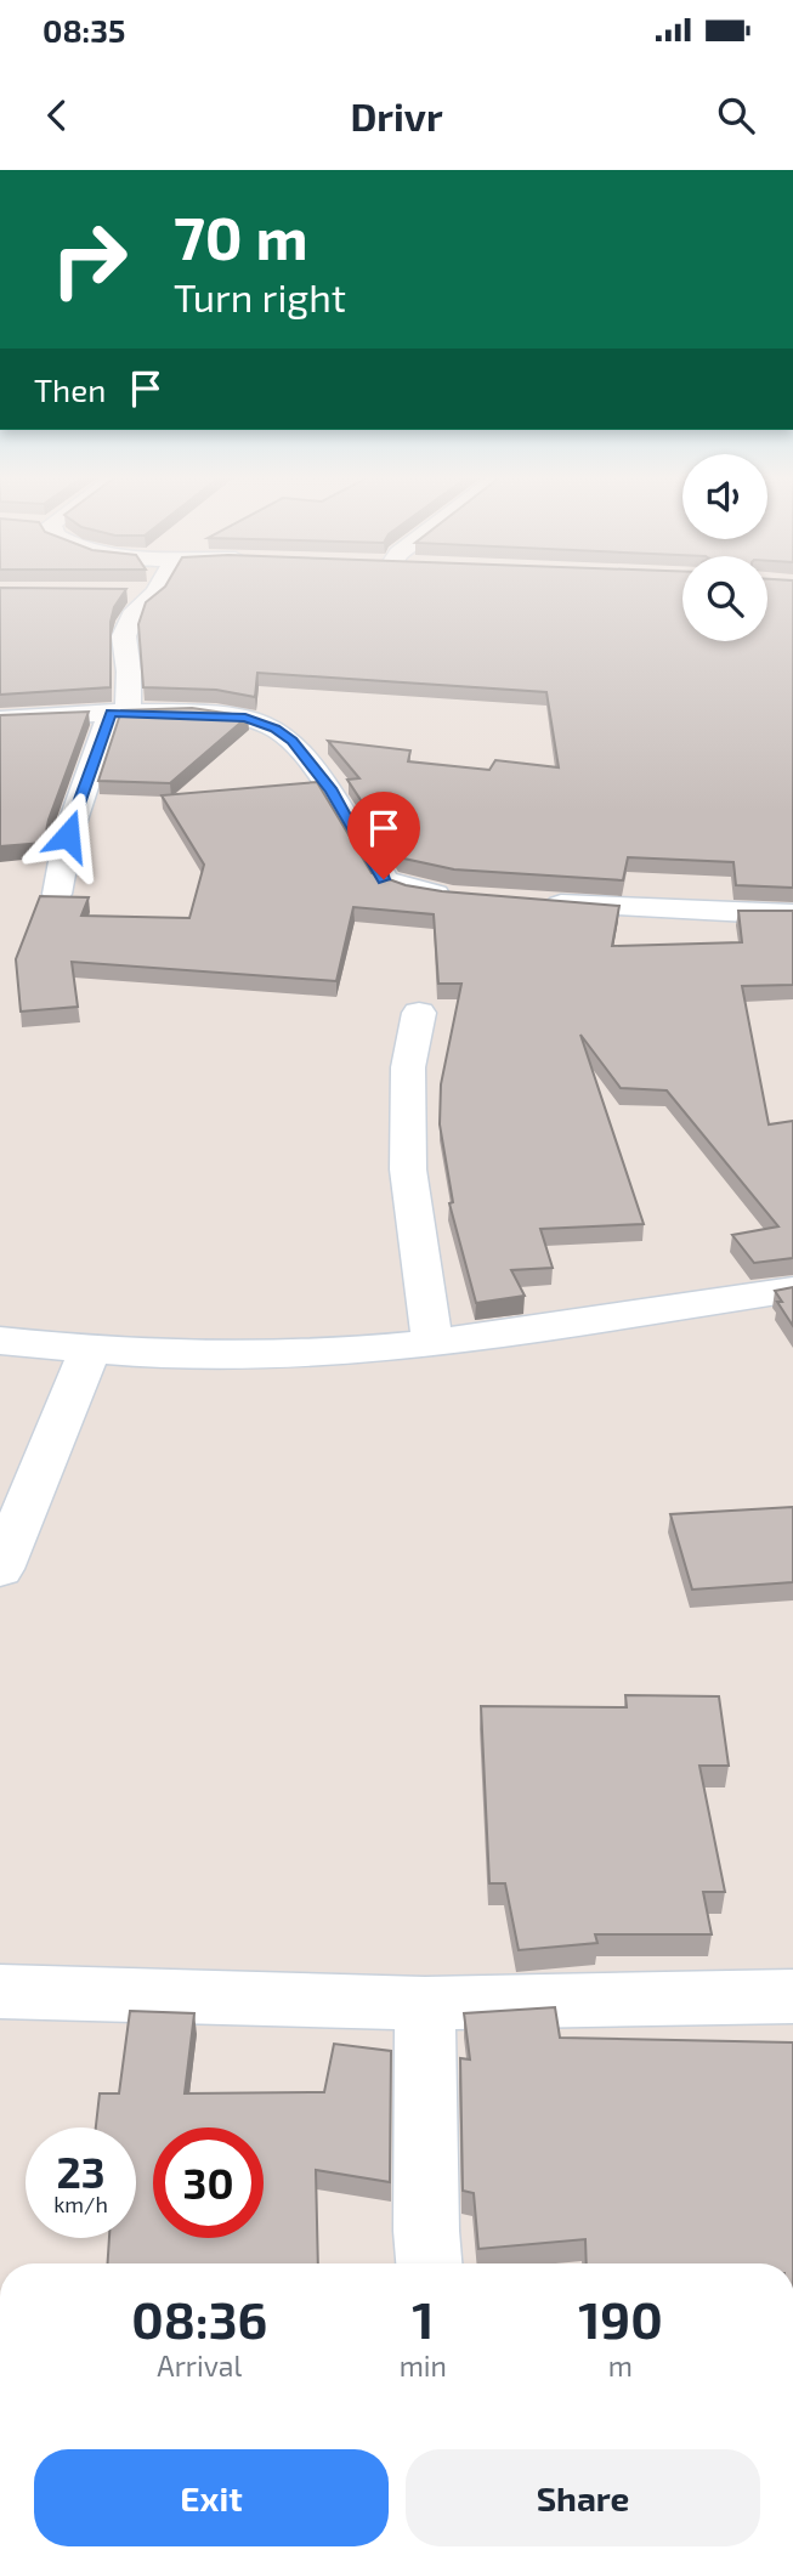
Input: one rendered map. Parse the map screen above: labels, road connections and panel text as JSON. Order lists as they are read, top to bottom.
{
  "page": {
    "status": "08:35",
    "header": "Drivr",
    "turn": ["70 m", "Turn right"],
    "then": "Then",
    "speed": "23 km/h",
    "limit": "30",
    "eta": [
      "08:36",
      "Arrival",
      "1",
      "min",
      "190",
      "m"
    ],
    "buttons": ["Exit", "Share"]
  }
}
